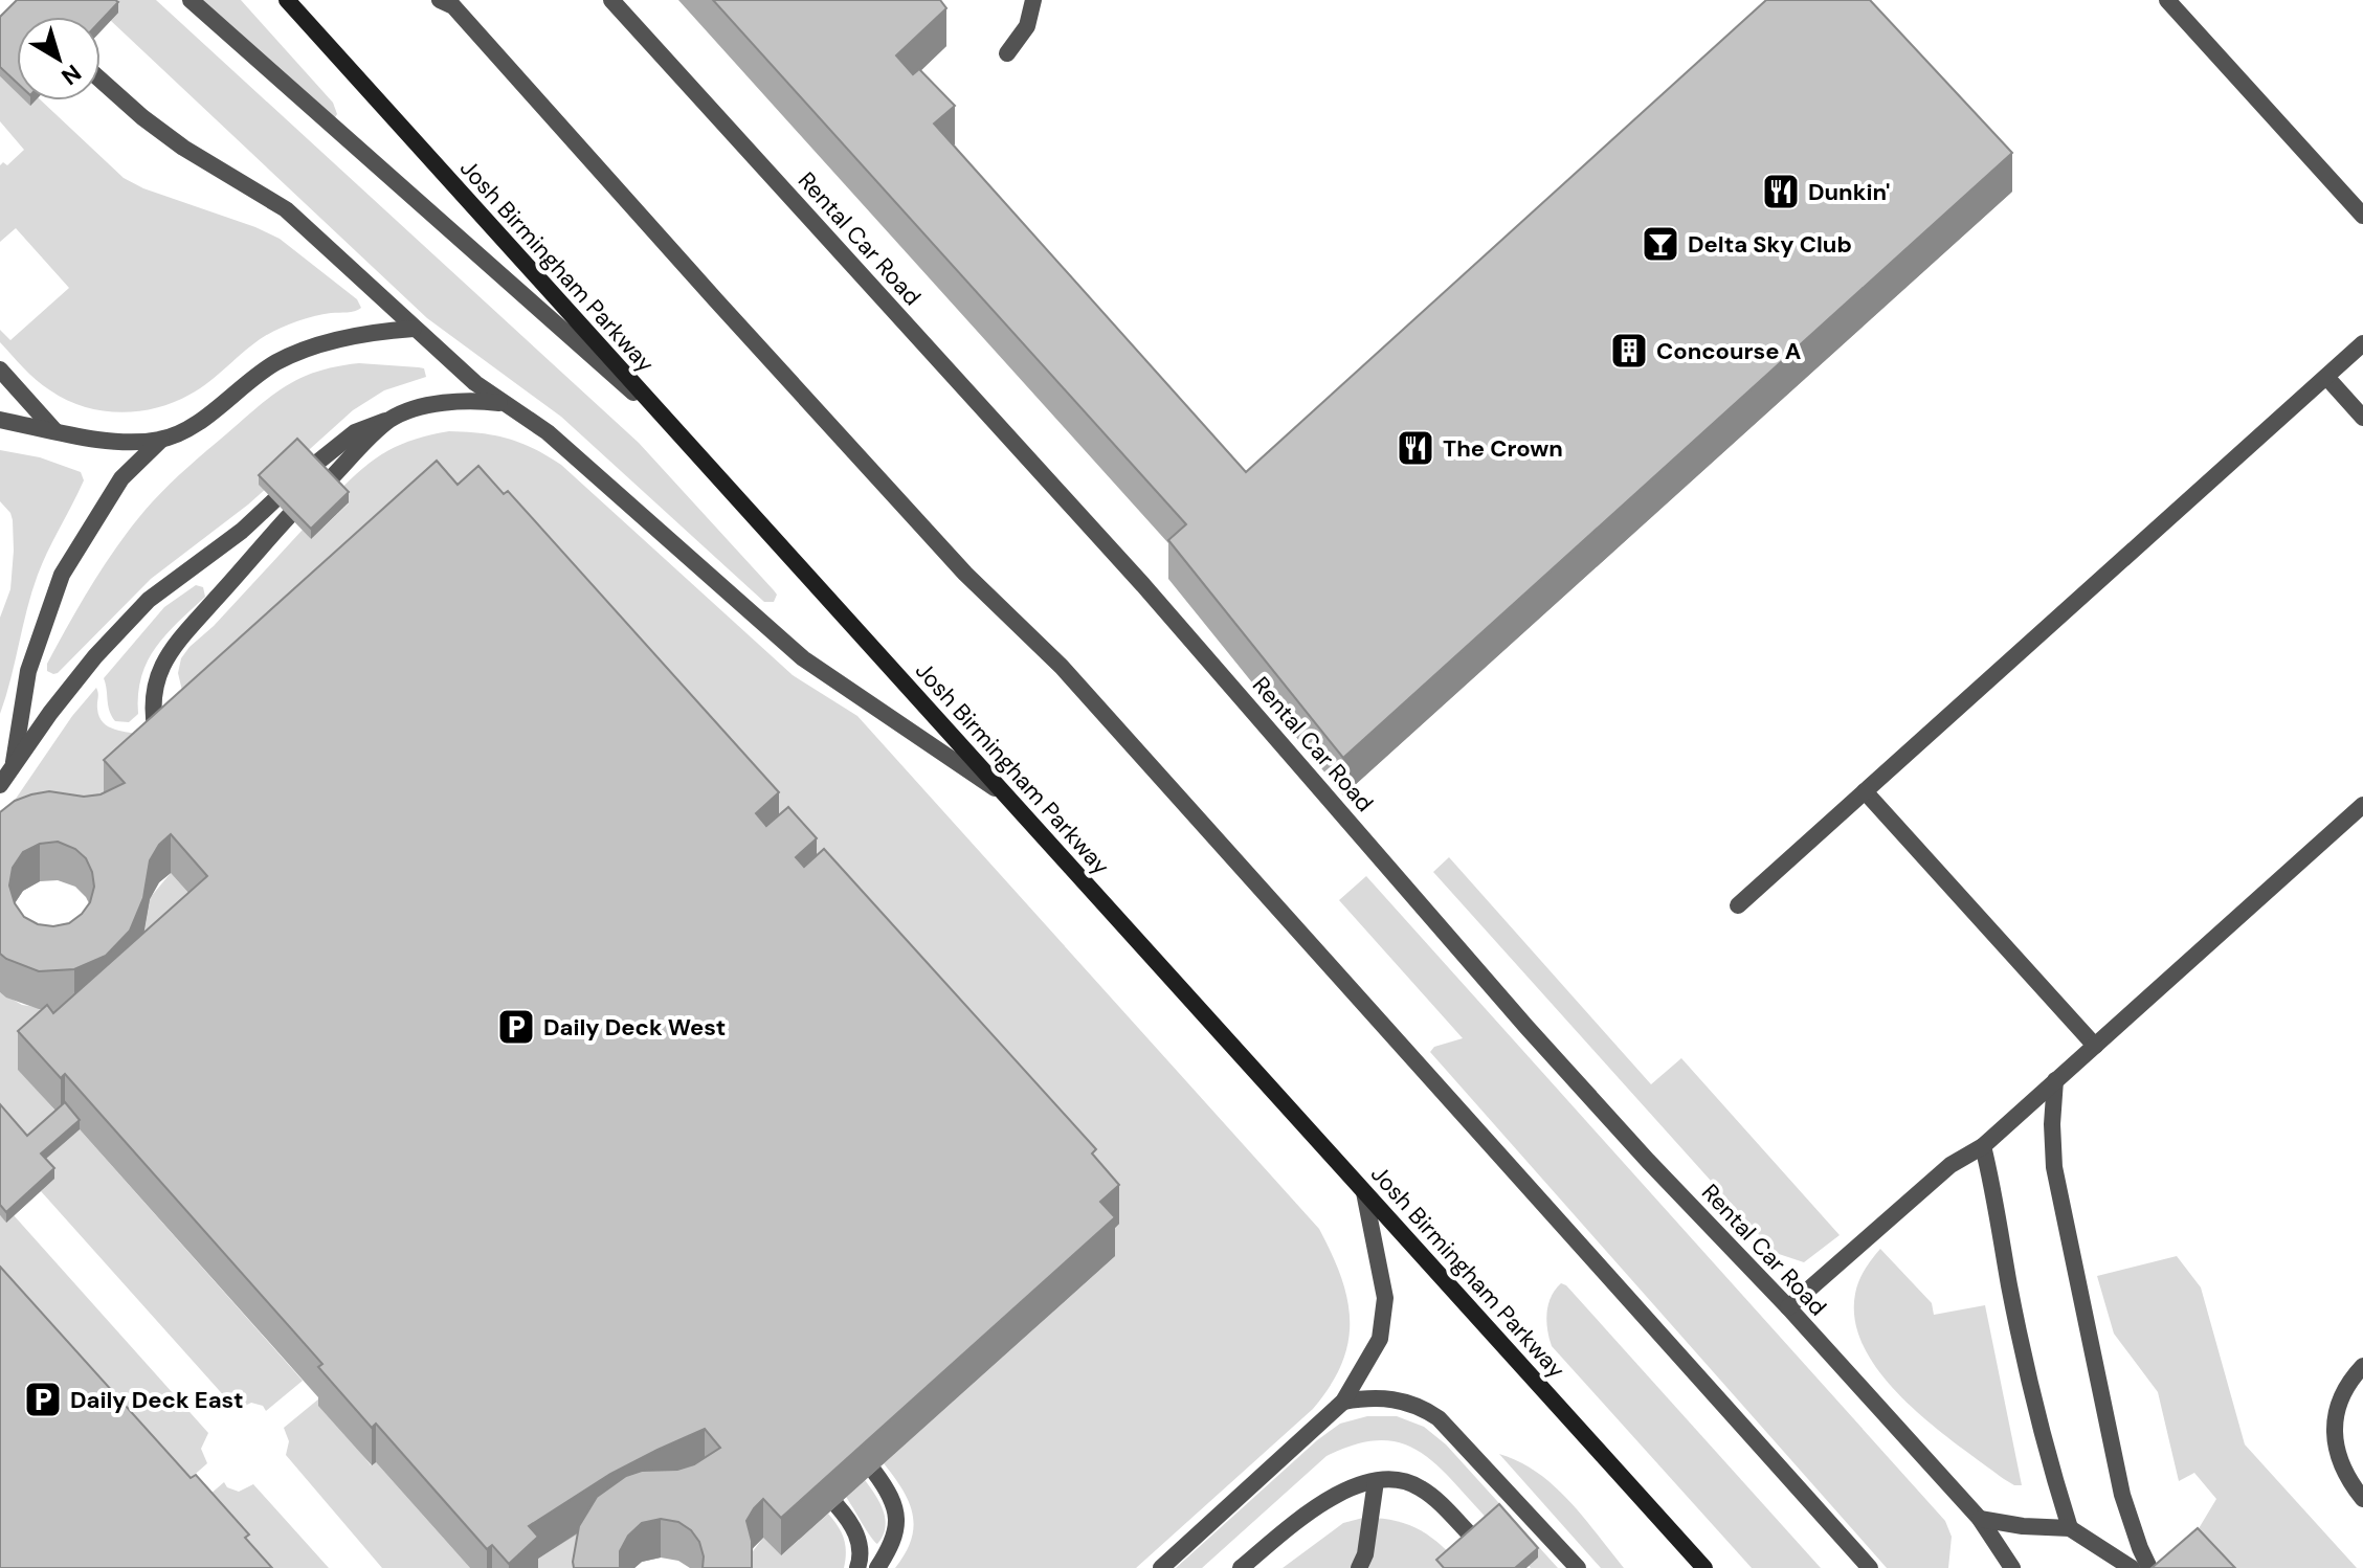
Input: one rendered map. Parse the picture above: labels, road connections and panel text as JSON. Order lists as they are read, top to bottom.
{
  "streets": {
    "main road": ["Josh Birmingham Parkway"],
    "lane": ["Rental Car Road"]
  },
  "places": {
    "restaurant": ["Dunkin'", "The Crown"],
    "bar": ["Delta Sky Club"],
    "building": ["Concourse A"],
    "parking": ["Daily Deck West", "Daily Deck East"]
  },
  "north": "bottom right"
}
